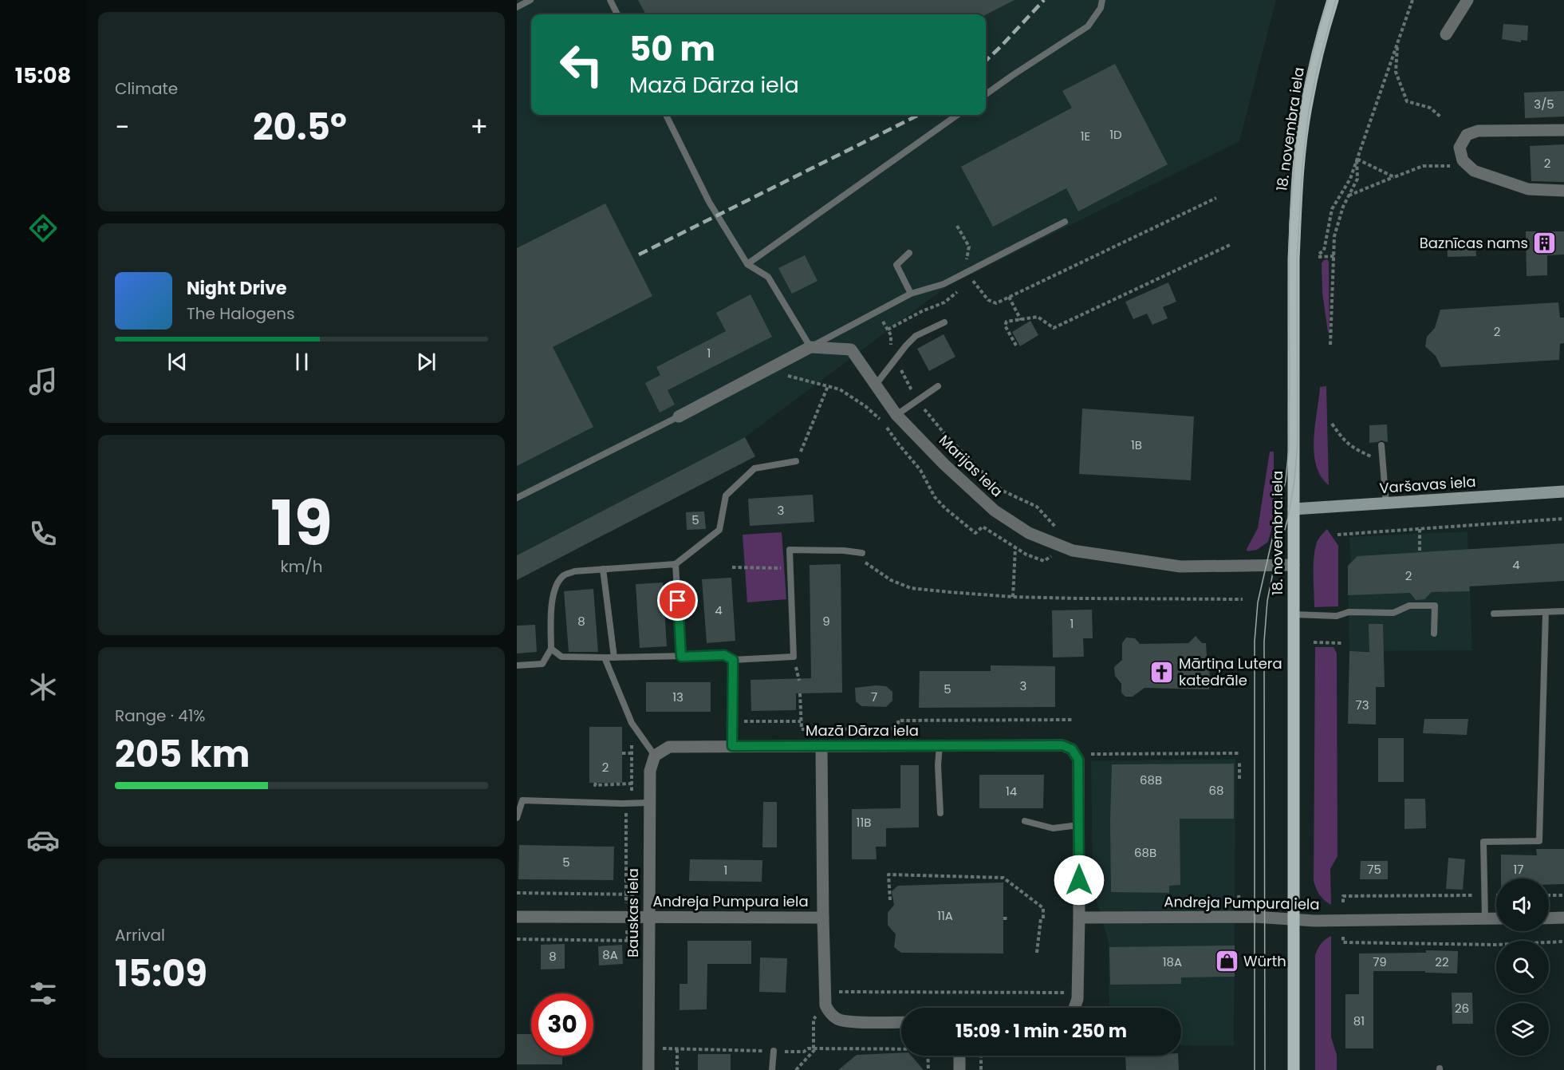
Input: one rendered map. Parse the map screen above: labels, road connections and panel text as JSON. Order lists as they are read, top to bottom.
{
  "streets": {
    "main road": ["18. novembra iela"],
    "street": [
      "Marijas iela",
      "Varšavas iela",
      "Mazā Dārza iela",
      "Andreja Pumpura iela",
      "Bauskas iela"
    ]
  },
  "crossings": [
    ["18. novembra iela", "Marijas iela"],
    ["18. novembra iela", "Varšavas iela"],
    ["18. novembra iela", "Andreja Pumpura iela"],
    ["Mazā Dārza iela", "Bauskas iela"],
    ["Andreja Pumpura iela", "Bauskas iela"]
  ],
  "places": {
    "building": ["Baznīcas nams"],
    "church": ["Mārtiņa Lutera katedrāle"],
    "shop": ["Würth"]
  },
  "house_numbers": [
    "3/5",
    "1D",
    "1E",
    "2",
    "2",
    "1",
    "1B",
    "3",
    "5",
    "4",
    "2",
    "4",
    "8",
    "9",
    "1",
    "3",
    "5",
    "13",
    "7",
    "73",
    "2",
    "68B",
    "68",
    "14",
    "11B",
    "68B",
    "5",
    "75",
    "17",
    "1",
    "11A",
    "8A",
    "8",
    "18A",
    "79",
    "22",
    "26",
    "81"
  ],
  "page": {
    "tabs": "15:08",
    "tile": [
      "Climate",
      ["19", "km/h"],
      ["Range · 41%", "205 km"],
      ["Arrival", "15:09"]
    ],
    "turn": ["50 m", "Mazā Dārza iela"],
    "heat": ["−", "20.5°", "+"],
    "song": ["Night Drive", "The Halogens"],
    "limit": "30",
    "trip": "15:09 · 1 min · 250 m"
  }
}
